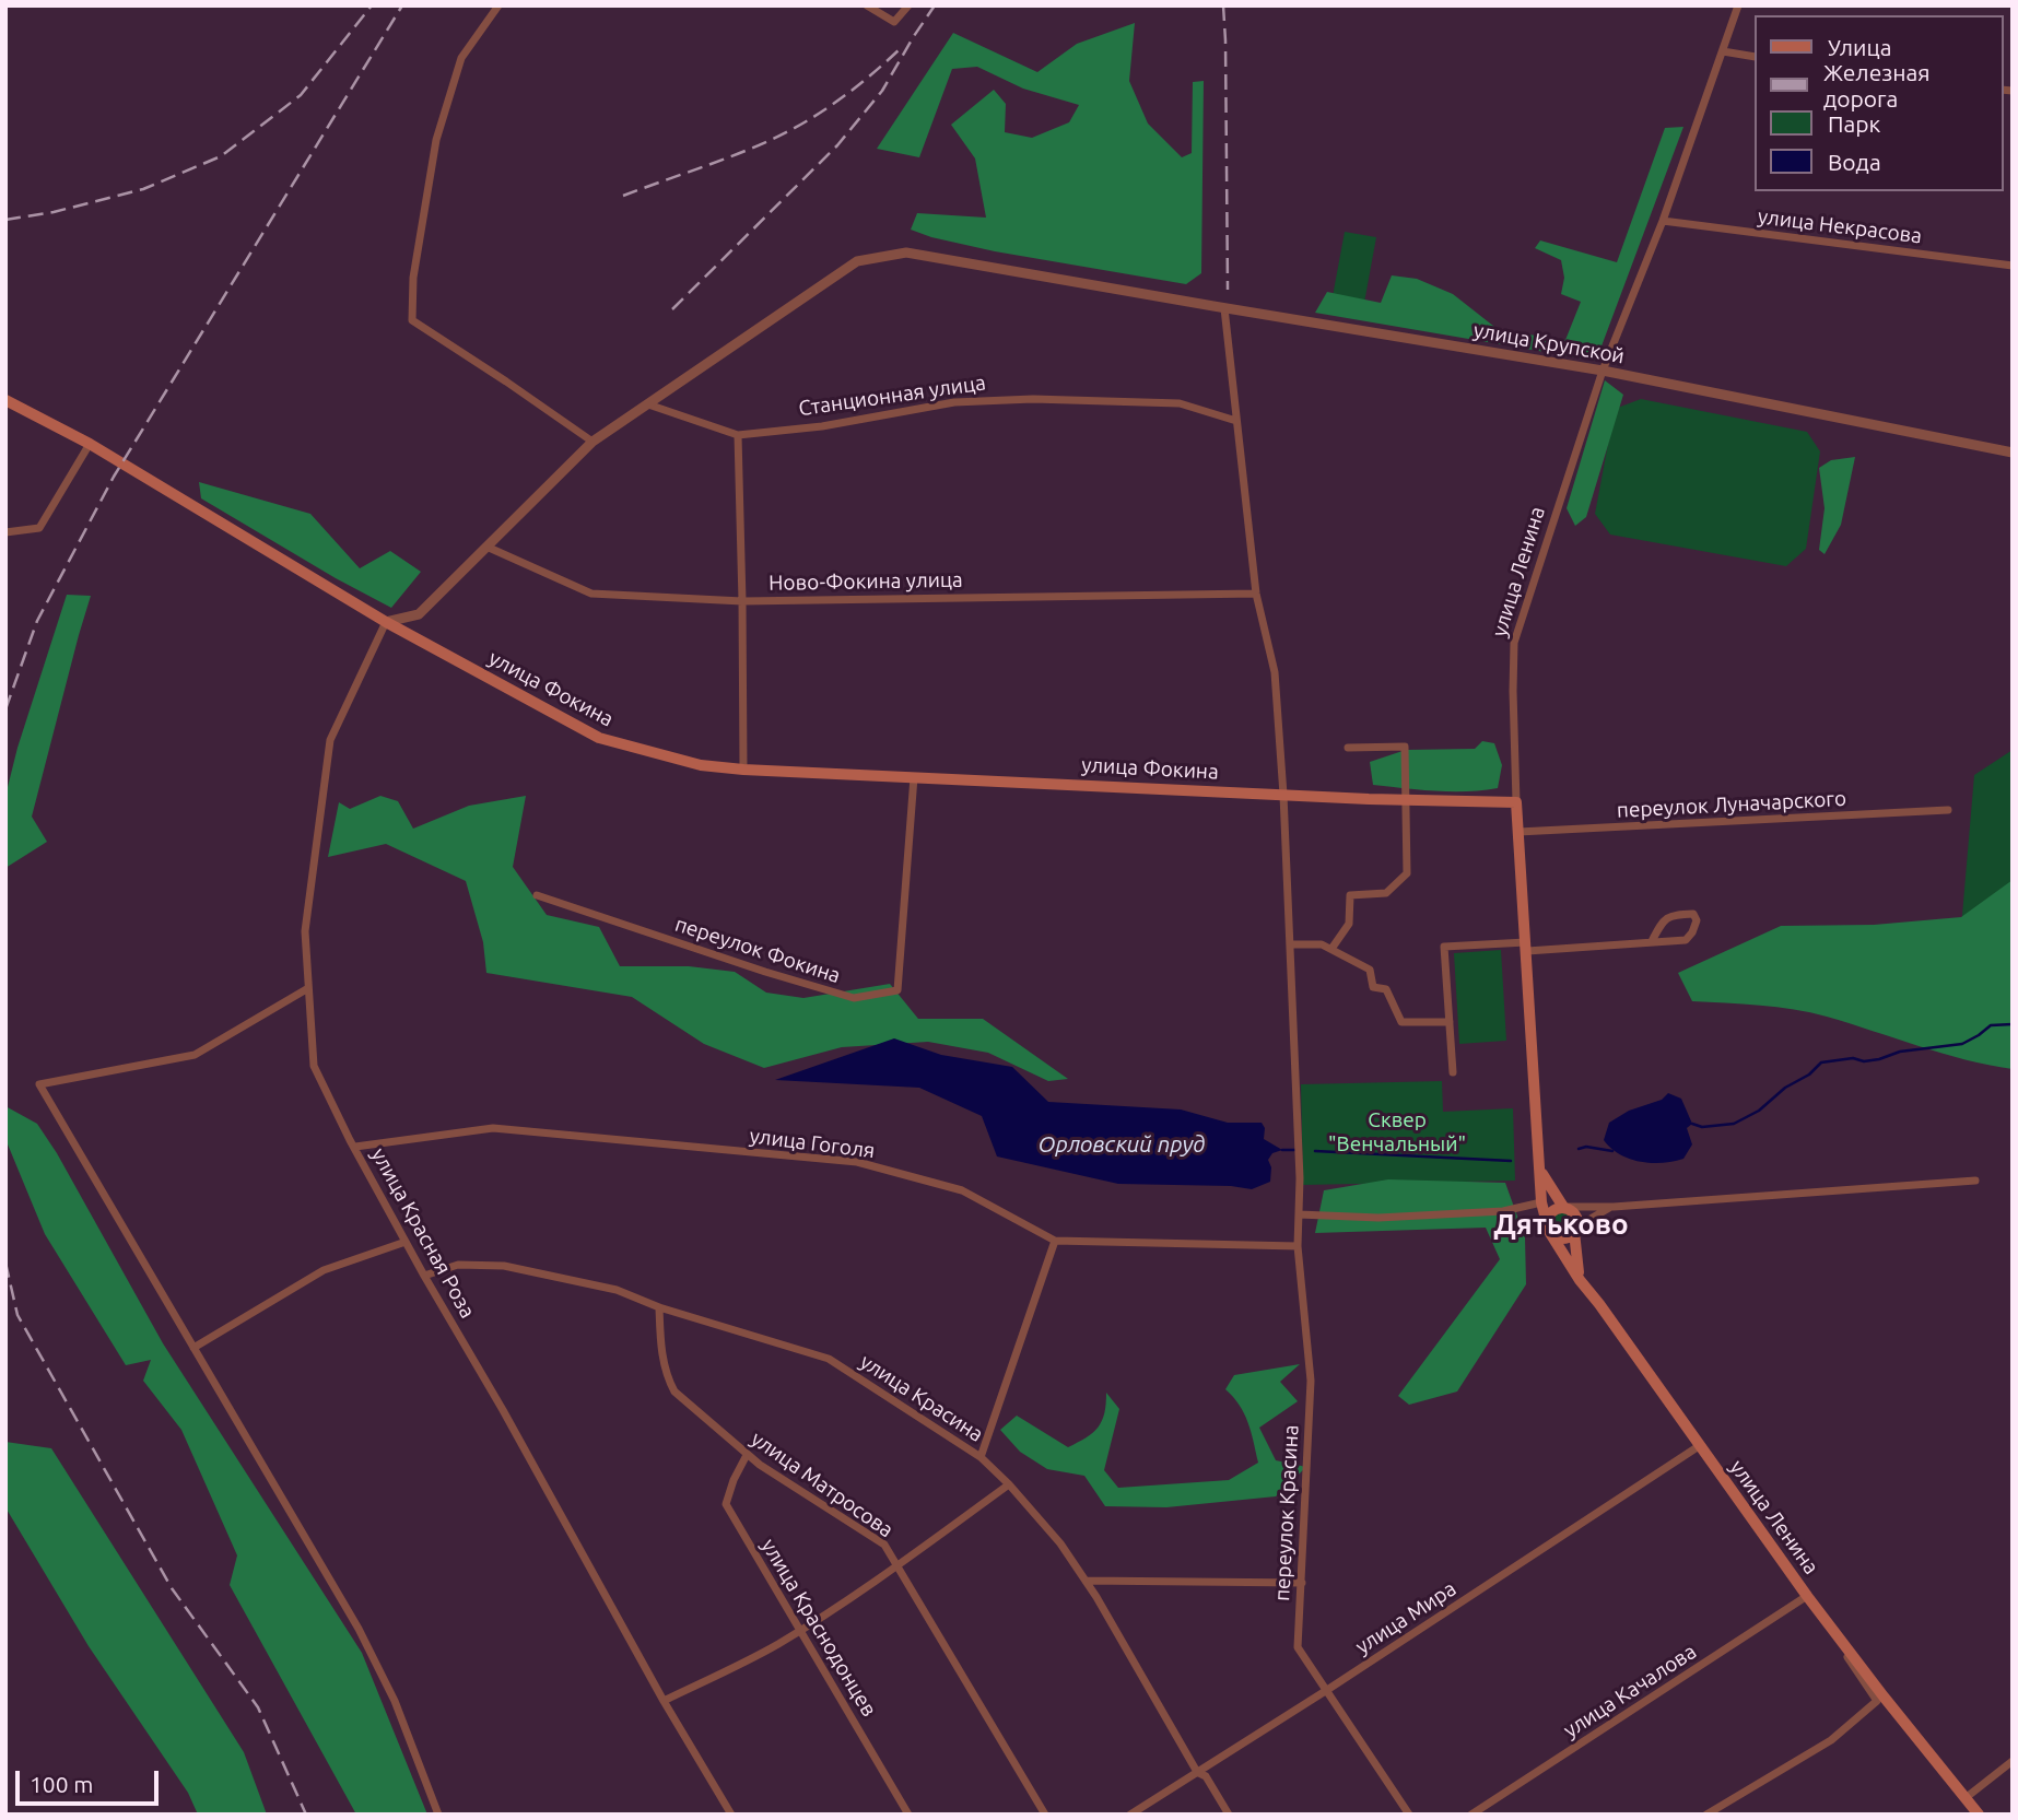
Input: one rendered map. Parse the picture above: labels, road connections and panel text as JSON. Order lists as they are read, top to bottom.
{
  "streets": {
    "main road": ["улица Ленина", "улица Фокина"],
    "street": [
      "улица Некрасова",
      "улица Крупской",
      "Станционная улица",
      "Ново-Фокина улица",
      "переулок Луначарского",
      "переулок Фокина",
      "улица Гоголя",
      "улица Красная Роза",
      "улица Красина",
      "улица Матросова",
      "переулок Красина",
      "улица Мира",
      "улица Краснодонцев",
      "улица Качалова"
    ]
  },
  "crossings": [
    ["улица Некрасова", "улица Ленина"],
    ["улица Крупской", "Станционная улица"],
    ["улица Крупской", "улица Ленина"],
    ["улица Ленина", "улица Фокина"],
    ["улица Ленина", "переулок Луначарского"],
    ["улица Ленина", "улица Мира"],
    ["улица Ленина", "улица Качалова"],
    ["улица Фокина", "переулок Фокина"],
    ["улица Фокина", "улица Красная Роза"],
    ["улица Гоголя", "улица Красная Роза"],
    ["улица Гоголя", "переулок Красина"],
    ["улица Красная Роза", "улица Красина"],
    ["улица Красина", "улица Матросова"],
    ["улица Красина", "улица Мира"],
    ["улица Матросова", "улица Краснодонцев"],
    ["переулок Красина", "улица Мира"]
  ],
  "districts": ["Дятьково"],
  "water": ["Орловский пруд"],
  "parks": ["Сквер \"Венчальный\""],
  "legend": [
    "Улица",
    "Железная дорога",
    "Парк",
    "Вода"
  ],
  "scale_bar": "100 m"
}
